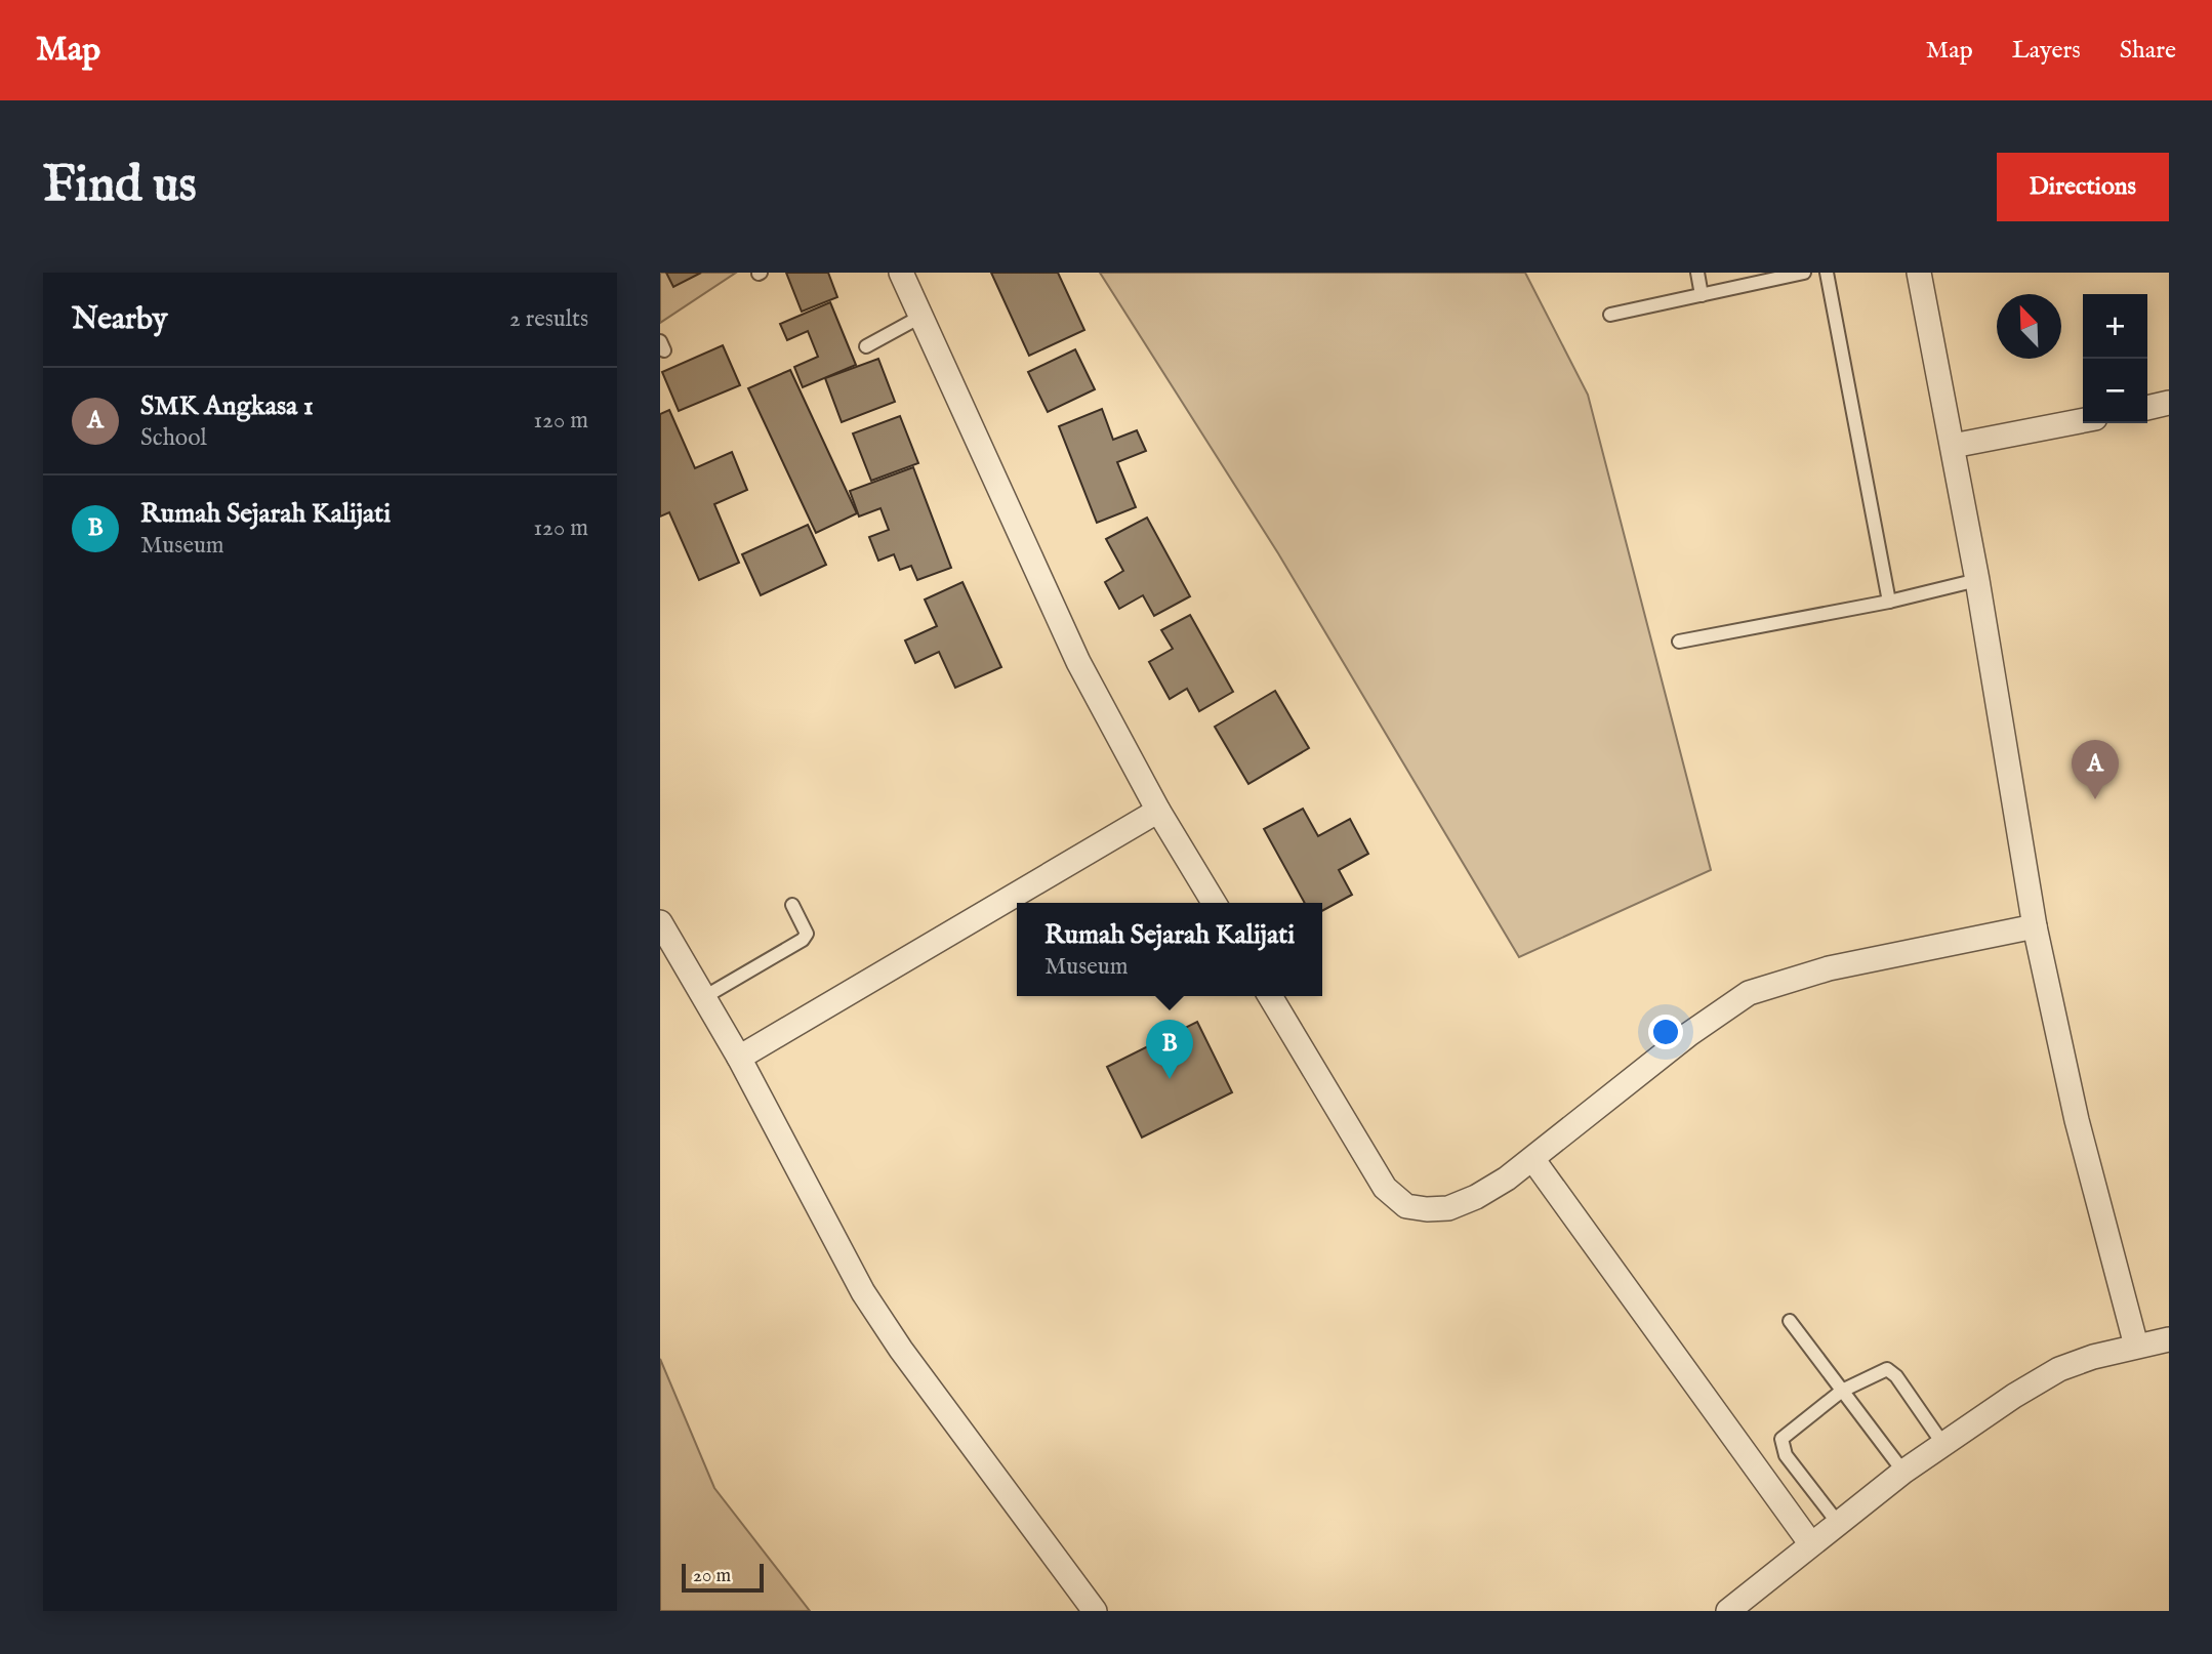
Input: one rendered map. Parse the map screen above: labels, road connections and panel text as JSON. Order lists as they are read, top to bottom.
{
  "scale_bar": "20 m",
  "north": "top left",
  "page": {
    "header": "Map",
    "nav": ["Map", "Layers", "Share"],
    "buttons": "Directions",
    "title": "Find us",
    "heading": ["Nearby", "2 results"],
    "map_buttons": ["+", "−"],
    "list": [
      {
        "mark": "A",
        "name": "SMK Angkasa 1",
        "note": "School",
        "value": "120 m"
      },
      {
        "mark": "B",
        "name": "Rumah Sejarah Kalijati",
        "note": "Museum",
        "value": "120 m"
      }
    ],
    "pins": ["A", "B"],
    "popup": ["Rumah Sejarah Kalijati", "Museum"],
    "scale": "20 m"
  }
}
